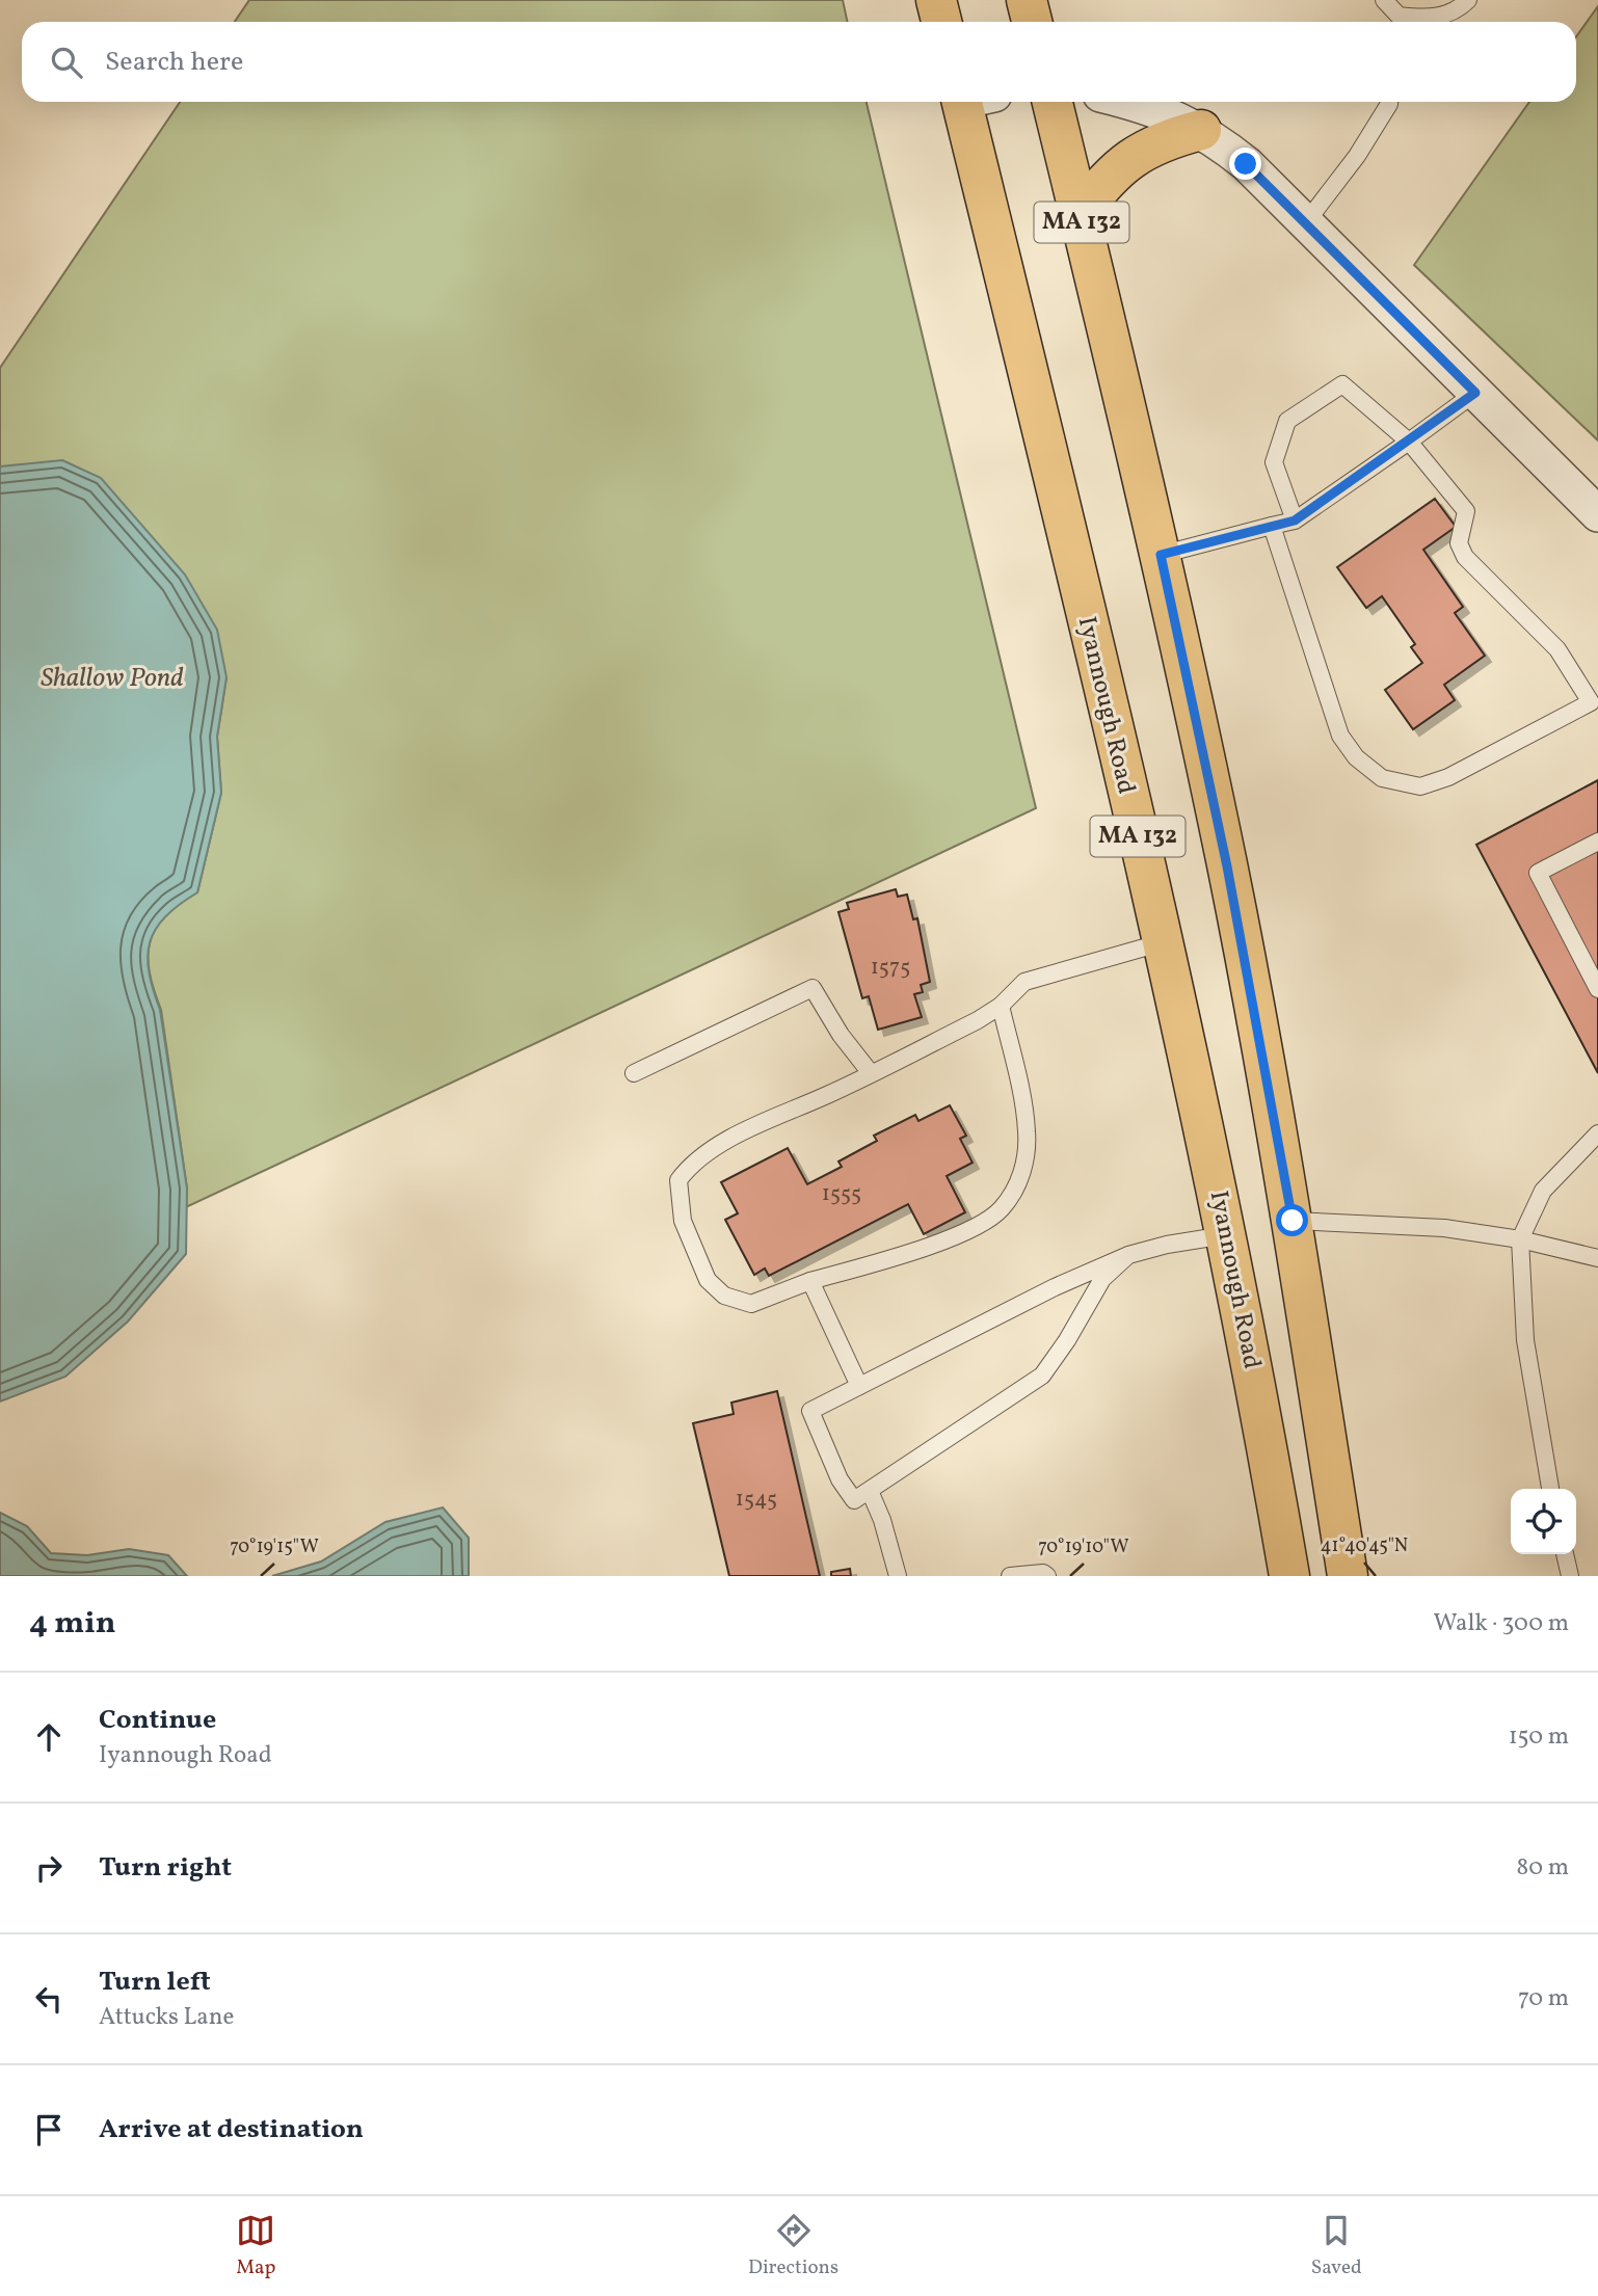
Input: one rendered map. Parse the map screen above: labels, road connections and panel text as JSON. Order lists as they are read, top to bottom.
{
  "streets": {
    "main road": ["MA 132", "Iyannough Road"]
  },
  "water": ["Shallow Pond"],
  "house_numbers": ["1575", "1555", "1545"],
  "page": {
    "search": "Search here",
    "heading": ["4 min", "Walk · 300 m"],
    "list": [
      ["Continue", "Iyannough Road", "150 m"],
      ["Turn right", "80 m"],
      ["Turn left", "Attucks Lane", "70 m"],
      "Arrive at destination"
    ],
    "nav": ["Map", "Directions", "Saved"]
  },
  "coordinates": ["41°40'45\"N", "70°19'15\"W", "70°19'10\"W"]
}
